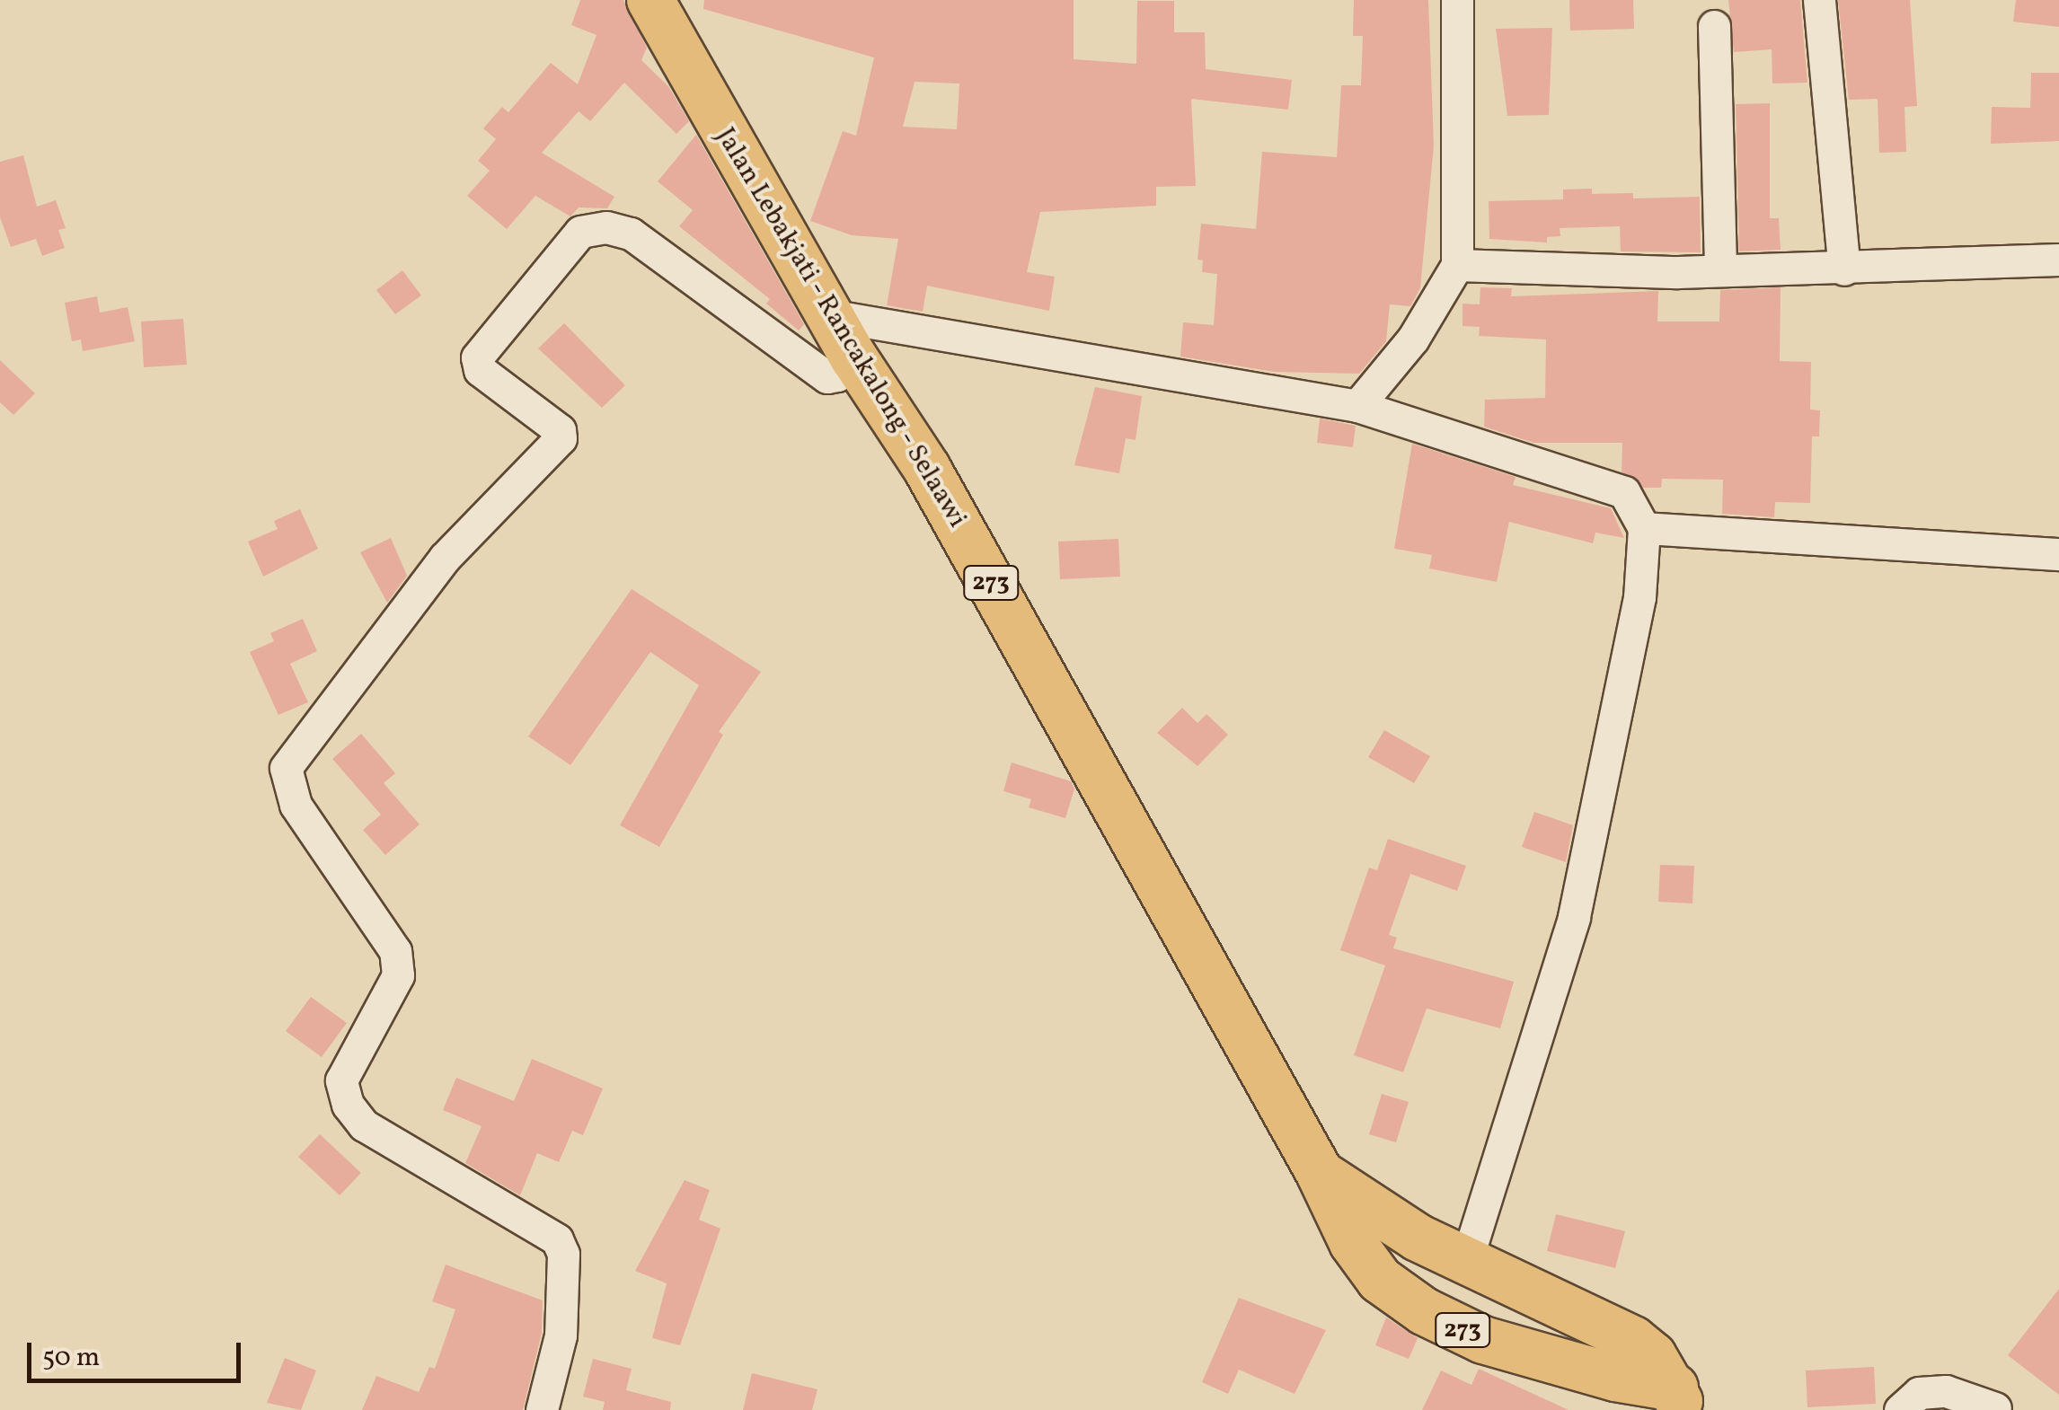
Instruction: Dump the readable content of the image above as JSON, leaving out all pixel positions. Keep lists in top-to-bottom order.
{
  "streets": {
    "main road": ["Jalan Lebakjati - Rancakalong - Selaawi", "273"]
  },
  "scale_bar": "50 m"
}
